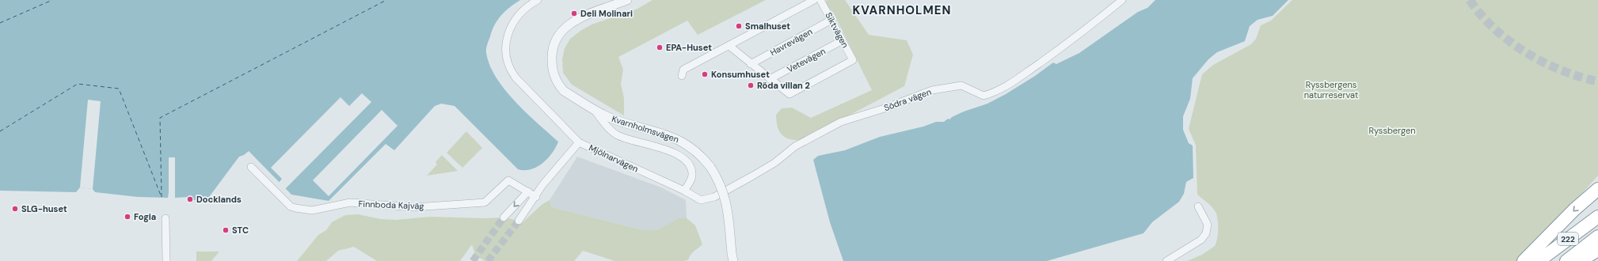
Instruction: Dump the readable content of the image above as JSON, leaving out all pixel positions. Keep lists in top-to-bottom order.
{
  "streets": {
    "highway": ["222"],
    "street": [
      "Siktvägen",
      "Havrevägen",
      "Vetevägen",
      "Södra vägen",
      "Kvarnholmsvägen",
      "Mjölnarvägen",
      "Finnboda Kajväg"
    ]
  },
  "crossings": [
    ["Siktvägen", "Havrevägen"],
    ["Siktvägen", "Vetevägen"],
    ["Södra vägen", "Mjölnarvägen"]
  ],
  "districts": ["KVARNHOLMEN"],
  "parks": ["Ryssbergens naturreservat", "Ryssbergen"],
  "places": [
    "Deli Molinari",
    "Smalhuset",
    "EPA-Huset",
    "Konsumhuset",
    "Röda villan 2",
    "Docklands",
    "SLG-huset",
    "Fogia",
    "STC"
  ]
}
